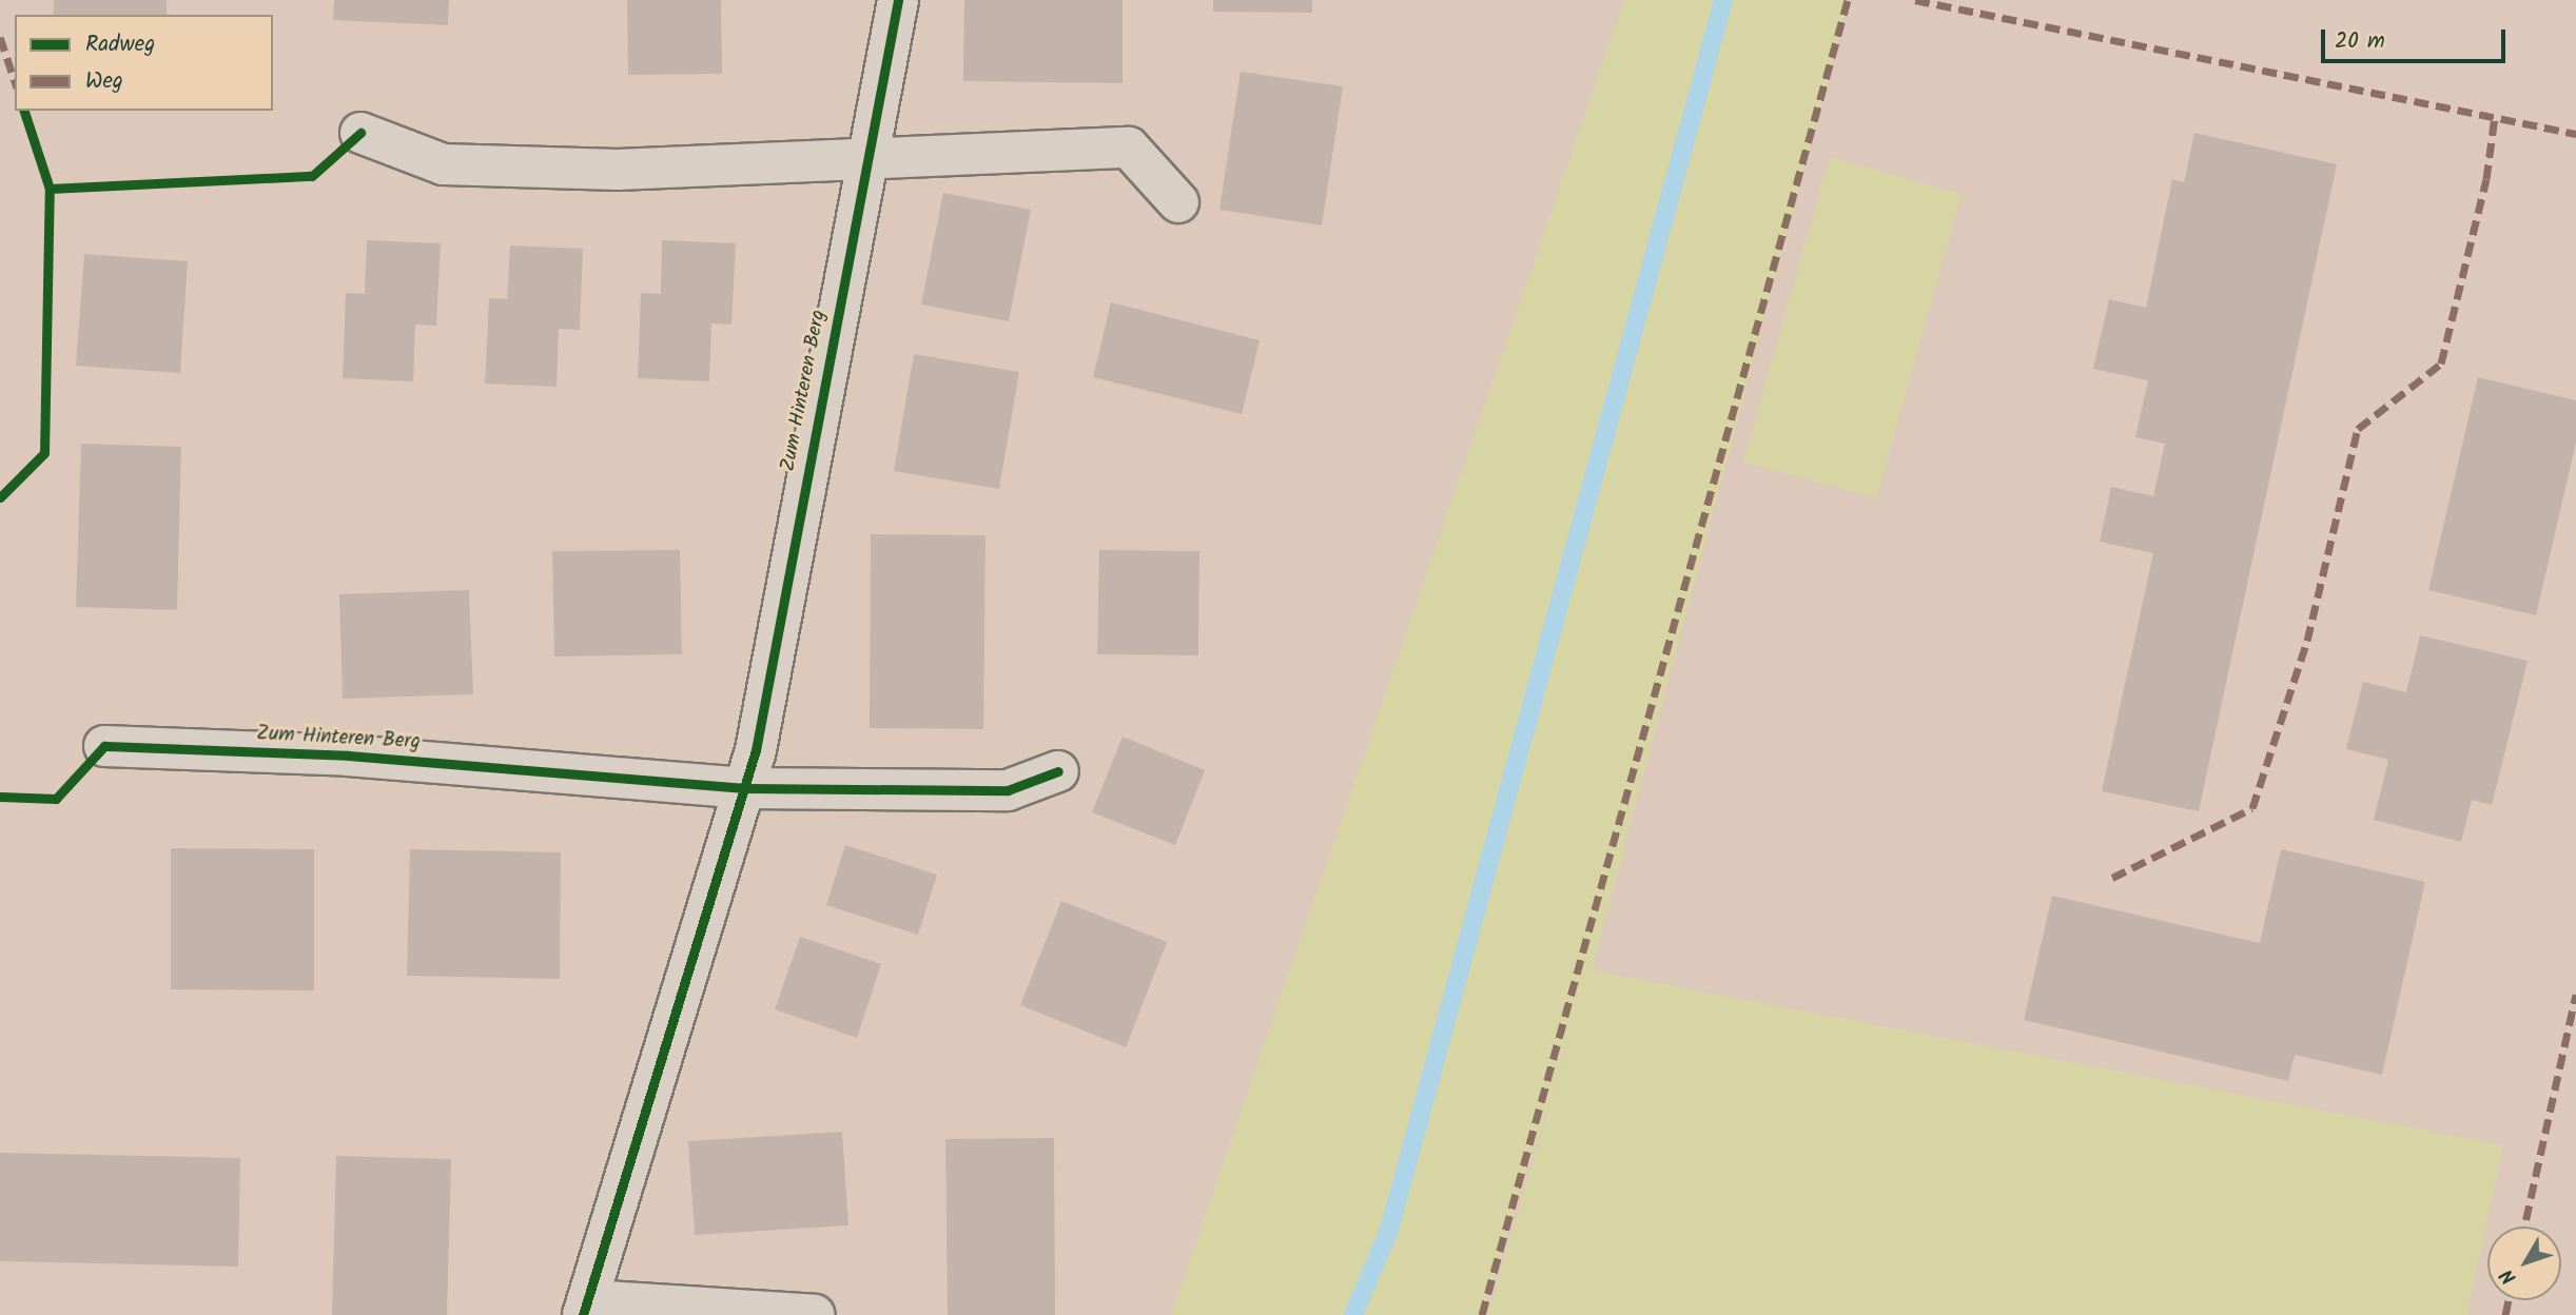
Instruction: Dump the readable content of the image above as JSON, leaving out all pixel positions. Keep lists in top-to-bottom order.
{
  "streets": {
    "street": ["Zum Hinteren Berg"]
  },
  "legend": ["Radweg", "Weg"],
  "scale_bar": "20 m",
  "north": "bottom left"
}
